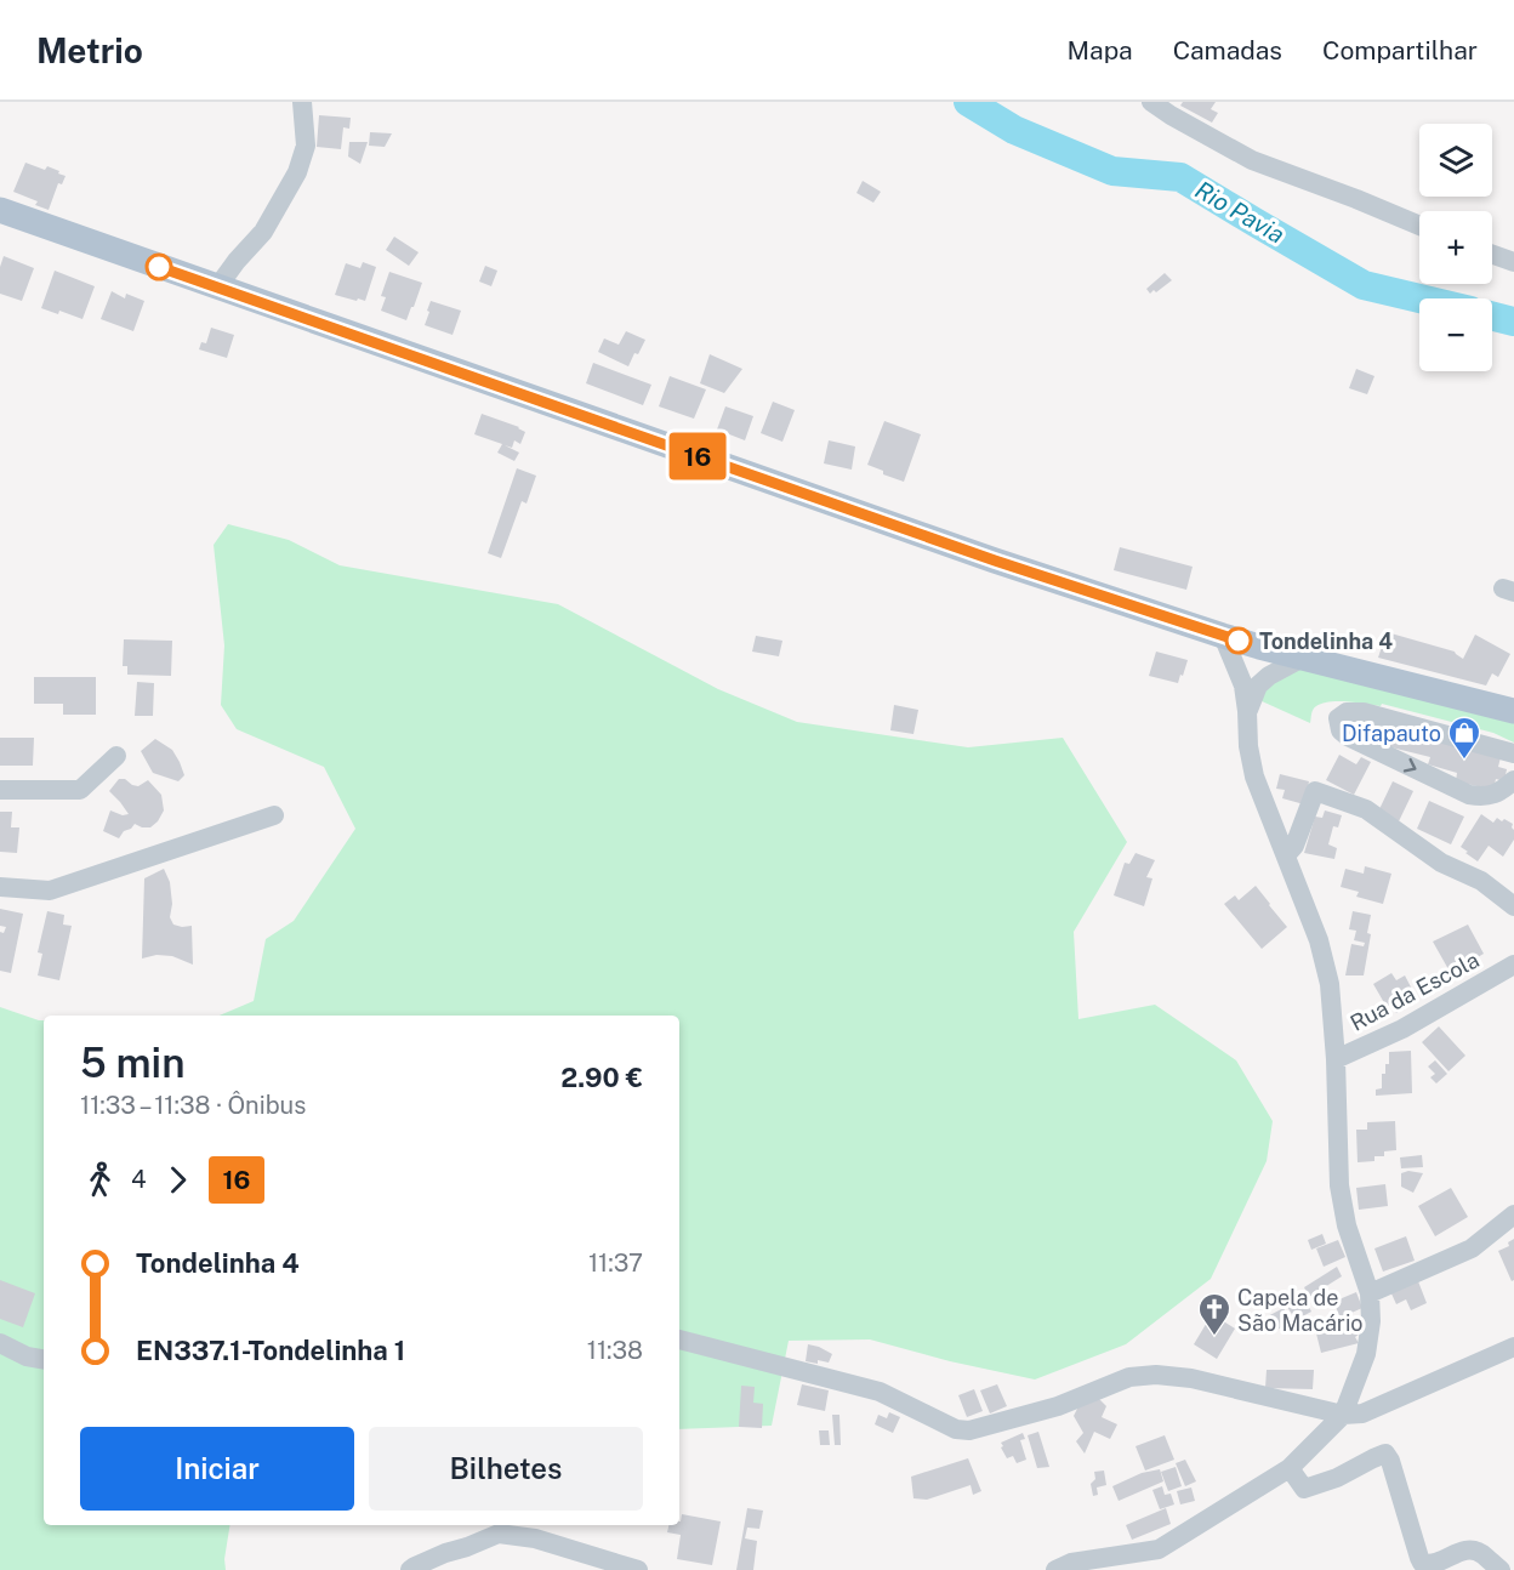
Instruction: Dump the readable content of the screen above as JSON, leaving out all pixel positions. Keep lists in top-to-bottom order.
{
  "streets": {
    "street": ["Rua da Escola"]
  },
  "water": ["Rio Pavia"],
  "places": {
    "other": ["Tondelinha 4"],
    "shop": ["Difapauto"],
    "church": ["Capela de São Macário"]
  },
  "lines": ["bus line 16"],
  "page": {
    "header": "Metrio",
    "nav": ["Mapa", "Camadas", "Compartilhar"],
    "on_map": "16",
    "map_buttons": ["+", "−"],
    "heading": ["5 min", "11:33 – 11:38 · Ônibus", "2.90 €"],
    "legs": ["4", "16"],
    "list": [
      {
        "name": "Tondelinha 4",
        "value": "11:37"
      },
      {
        "name": "EN337.1-Tondelinha 1",
        "value": "11:38"
      }
    ],
    "buttons": ["Iniciar", "Bilhetes"]
  }
}
